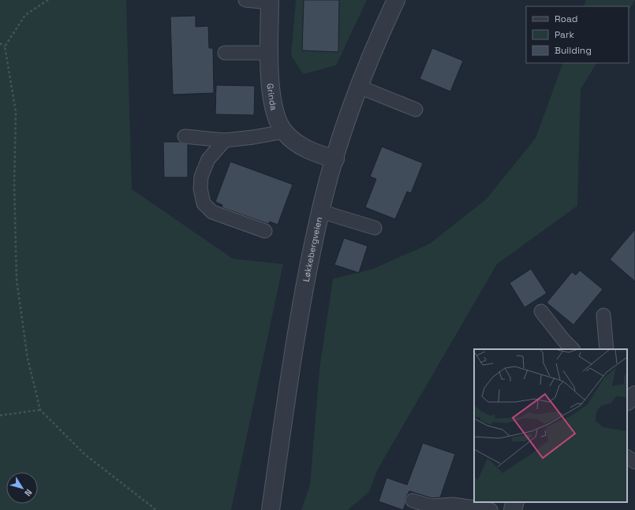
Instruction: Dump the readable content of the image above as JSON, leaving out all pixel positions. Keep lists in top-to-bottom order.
{
  "streets": {
    "street": ["Grinda", "Løkkebergveien"]
  },
  "crossings": [
    ["Grinda", "Løkkebergveien"]
  ],
  "legend": ["Road", "Park", "Building"],
  "north": "bottom right"
}
